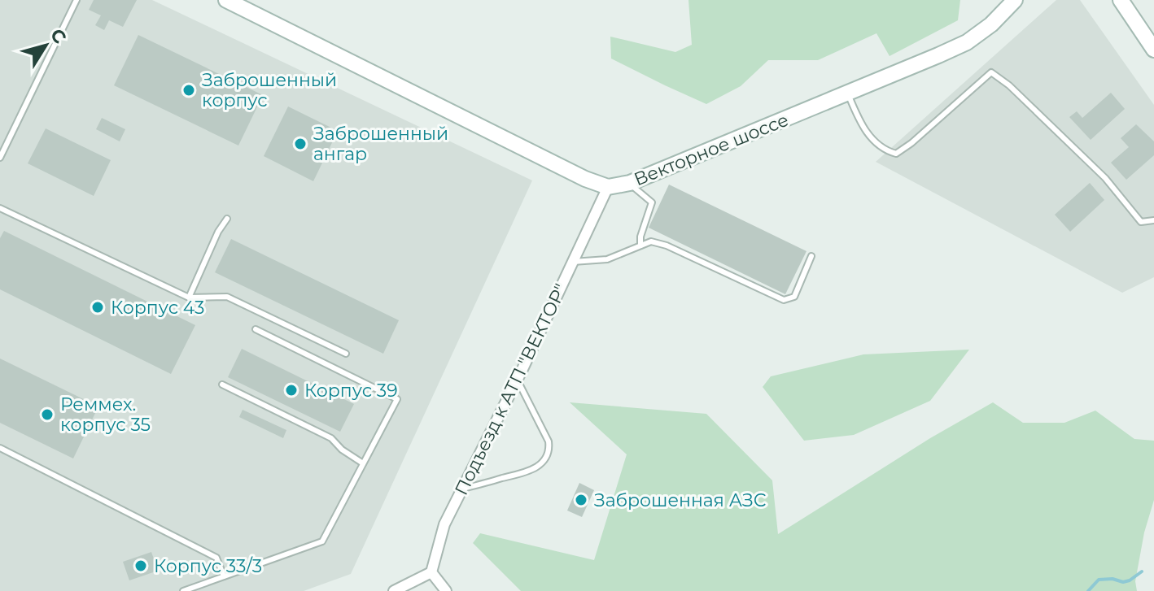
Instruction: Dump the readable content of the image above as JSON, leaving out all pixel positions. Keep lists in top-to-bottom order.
{
  "streets": {
    "main road": ["Векторное шоссе"],
    "street": ["Подъезд к АТП \"ВЕКТОР\""]
  },
  "crossings": [
    ["Векторное шоссе", "Подъезд к АТП \"ВЕКТОР\""]
  ],
  "places": [
    "Заброшенный корпус",
    "Заброшенный ангар",
    "Корпус 43",
    "Корпус 39",
    "Реммех. корпус 35",
    "Заброшенная АЗС",
    "Корпус 33/3"
  ],
  "north": "top right"
}
